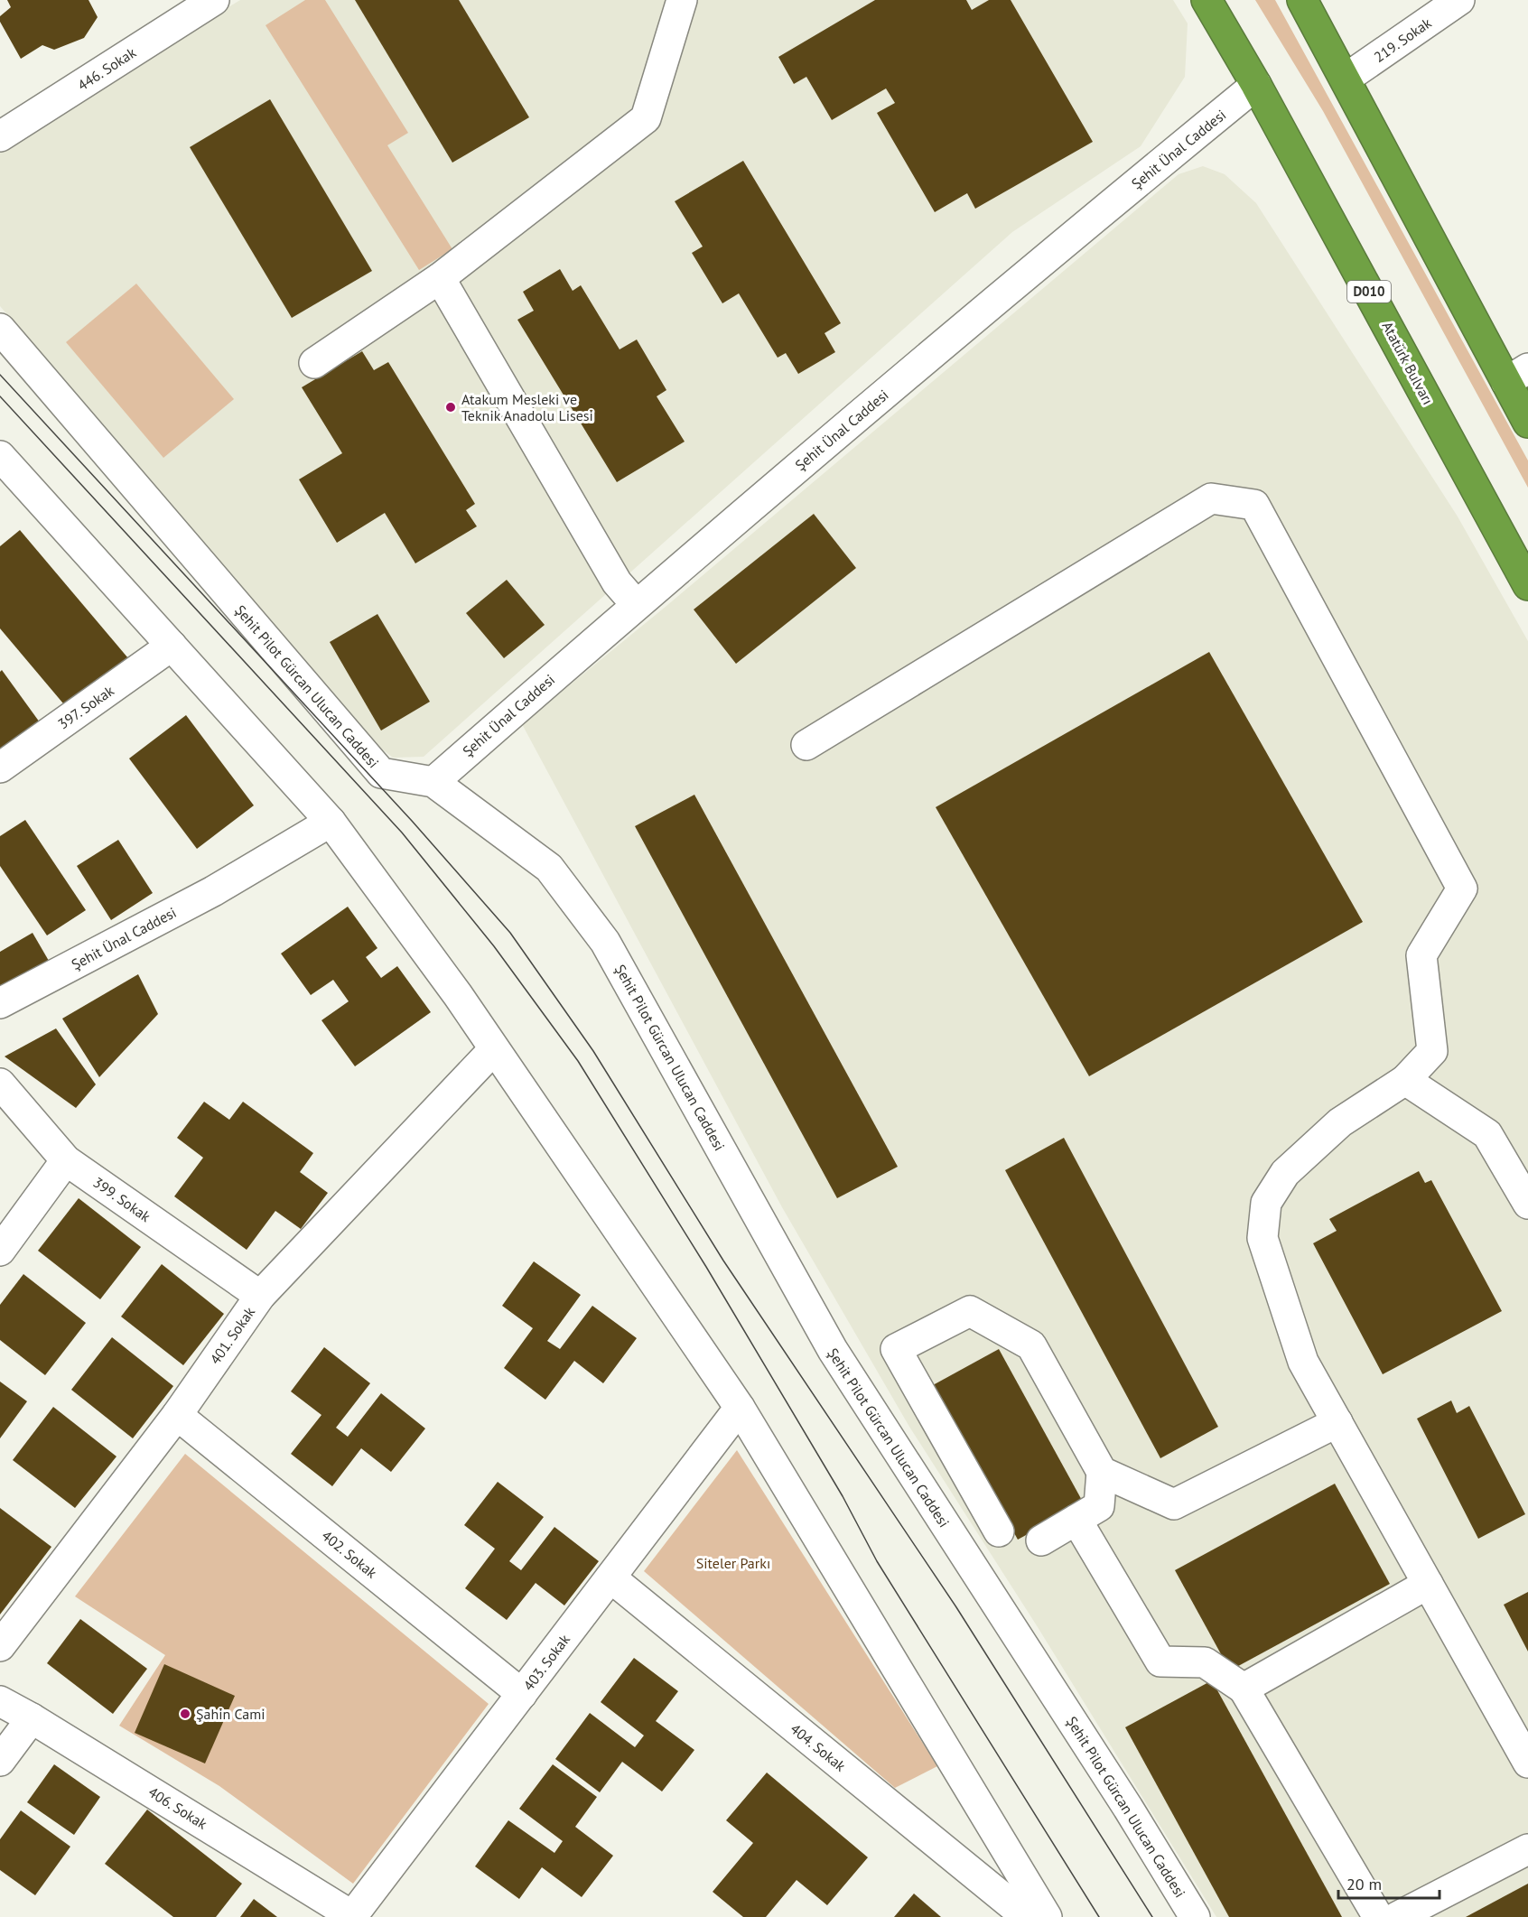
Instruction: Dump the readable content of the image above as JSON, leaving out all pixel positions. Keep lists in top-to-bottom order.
{
  "streets": {
    "highway": ["D010", "Atatürk Bulvarı"],
    "street": [
      "219. Sokak",
      "446. Sokak",
      "Şehit Ünal Caddesi",
      "Şehit Pilot Gürcan Ulucan Caddesi",
      "397. Sokak",
      "399. Sokak",
      "401. Sokak",
      "402. Sokak",
      "403. Sokak",
      "404. Sokak",
      "406. Sokak"
    ]
  },
  "crossings": [
    ["Şehit Ünal Caddesi", "Atatürk Bulvarı"],
    ["Şehit Ünal Caddesi", "Şehit Pilot Gürcan Ulucan Caddesi"],
    ["399. Sokak", "401. Sokak"],
    ["401. Sokak", "402. Sokak"],
    ["402. Sokak", "403. Sokak"],
    ["403. Sokak", "404. Sokak"],
    ["403. Sokak", "406. Sokak"]
  ],
  "parks": ["Siteler Parkı"],
  "places": ["Atakum Mesleki ve Teknik Anadolu Lisesi", "Şahin Cami"],
  "scale_bar": "20 m"
}
